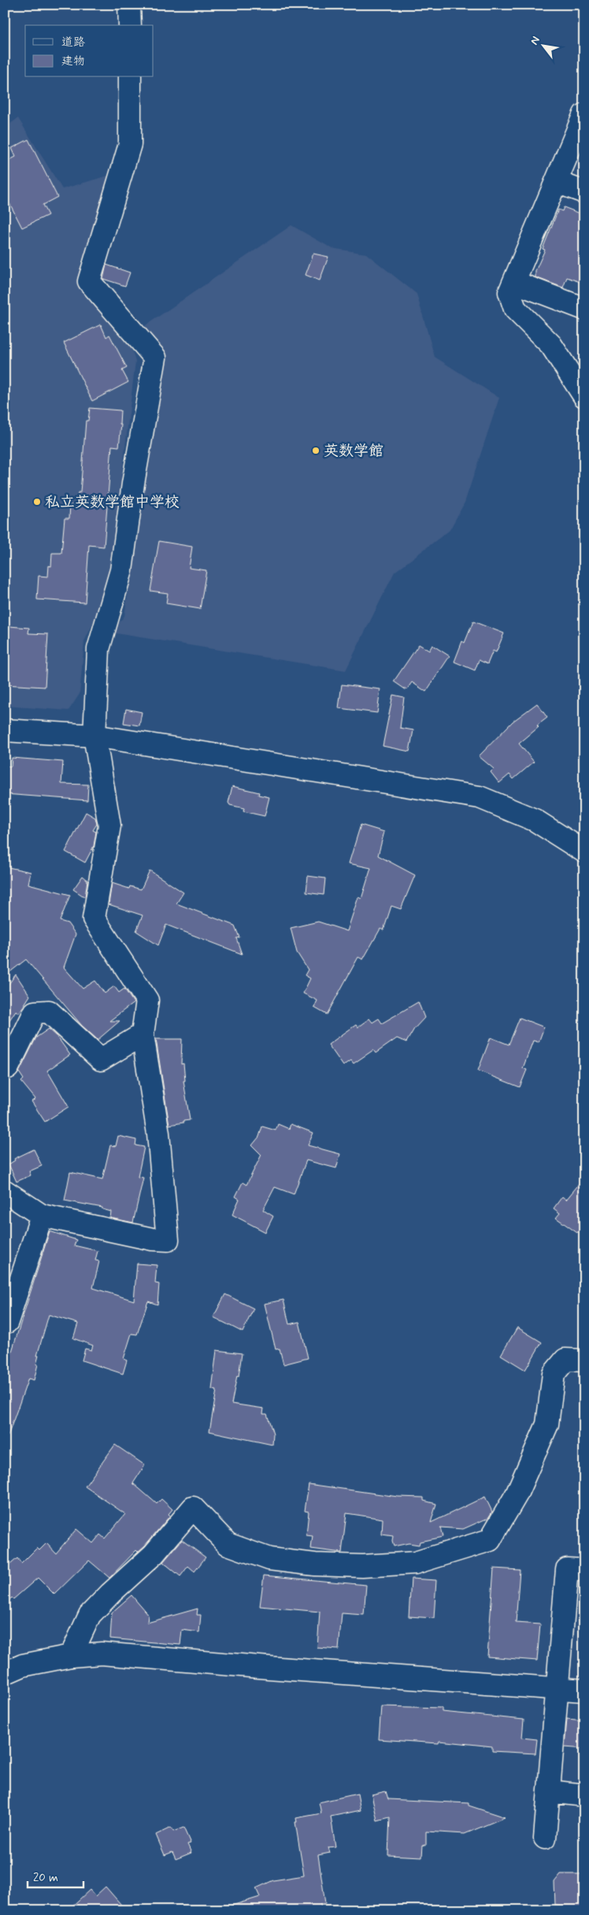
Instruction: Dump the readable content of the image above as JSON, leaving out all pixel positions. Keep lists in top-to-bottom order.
{
  "places": ["英数学館", "私立英数学館中学校"],
  "legend": ["道路", "建物"],
  "scale_bar": "20 m",
  "north": "top left"
}
